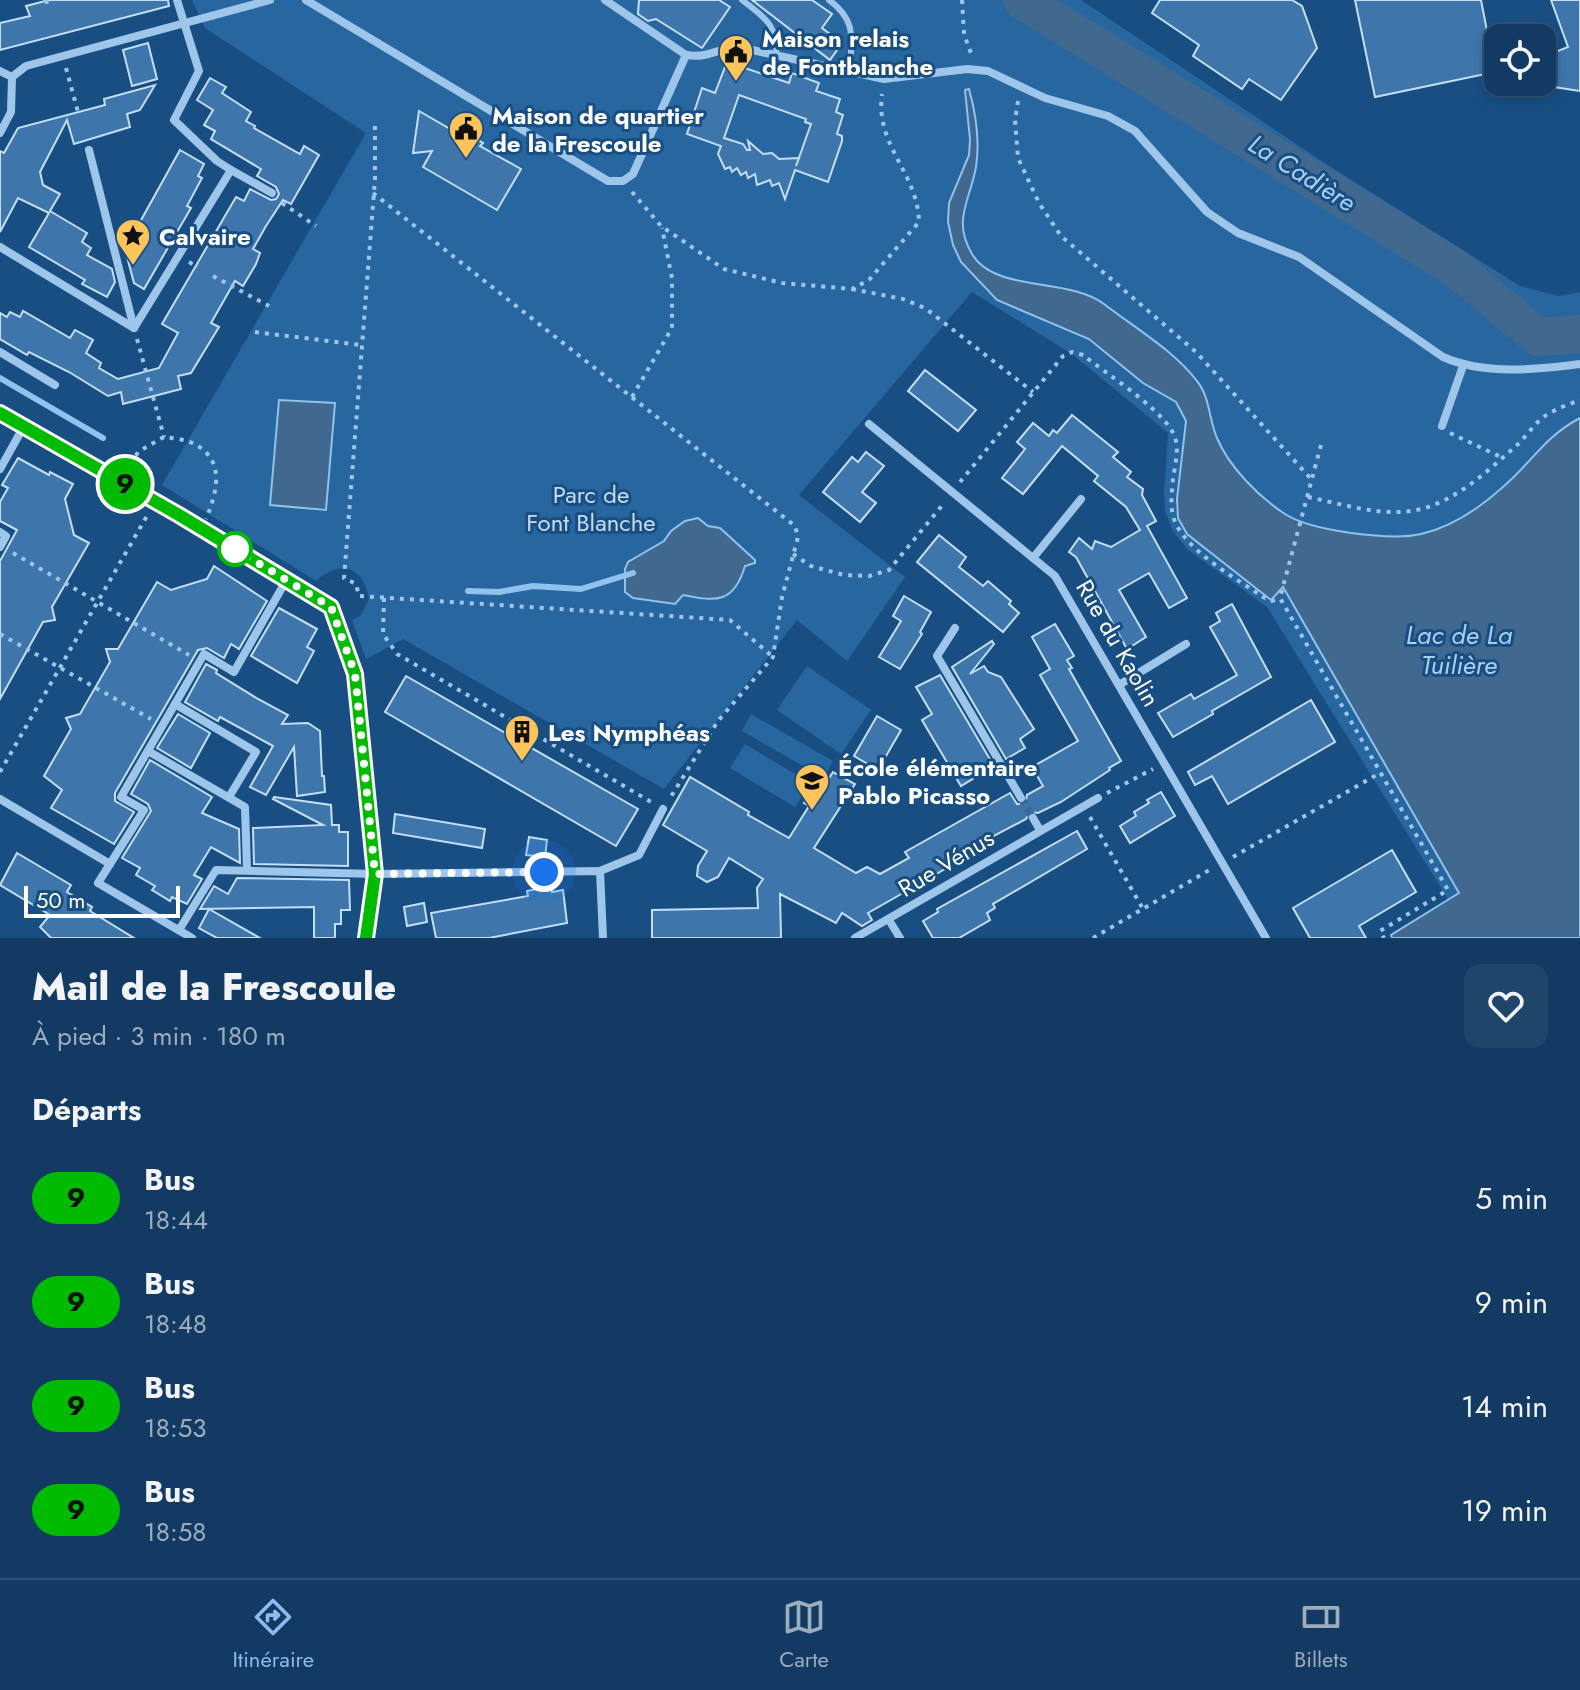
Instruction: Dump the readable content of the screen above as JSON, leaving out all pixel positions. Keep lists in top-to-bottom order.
{
  "streets": {
    "street": ["Rue du Kaolin", "Rue Vénus"]
  },
  "water": ["La Cadière", "Lac de La Tuilière"],
  "parks": ["Parc de Font Blanche"],
  "places": {
    "public building": ["Maison relais de Fontblanche", "Maison de quartier de la Frescoule"],
    "place": ["Calvaire"],
    "building": ["Les Nymphéas"],
    "school or university": ["École élémentaire Pablo Picasso"]
  },
  "lines": ["bus line 9"],
  "scale_bar": "50 m",
  "page": {
    "on_map": "9",
    "scale": "50 m",
    "heading": [
      ["Mail de la Frescoule", "À pied · 3 min · 180 m"],
      "Départs"
    ],
    "list": [
      {
        "mark": "9",
        "name": "Bus",
        "note": "18:44",
        "value": "5 min"
      },
      {
        "mark": "9",
        "name": "Bus",
        "note": "18:48",
        "value": "9 min"
      },
      {
        "mark": "9",
        "name": "Bus",
        "note": "18:53",
        "value": "14 min"
      },
      {
        "mark": "9",
        "name": "Bus",
        "note": "18:58",
        "value": "19 min"
      }
    ],
    "tabs": ["Itinéraire", "Carte", "Billets"]
  }
}
